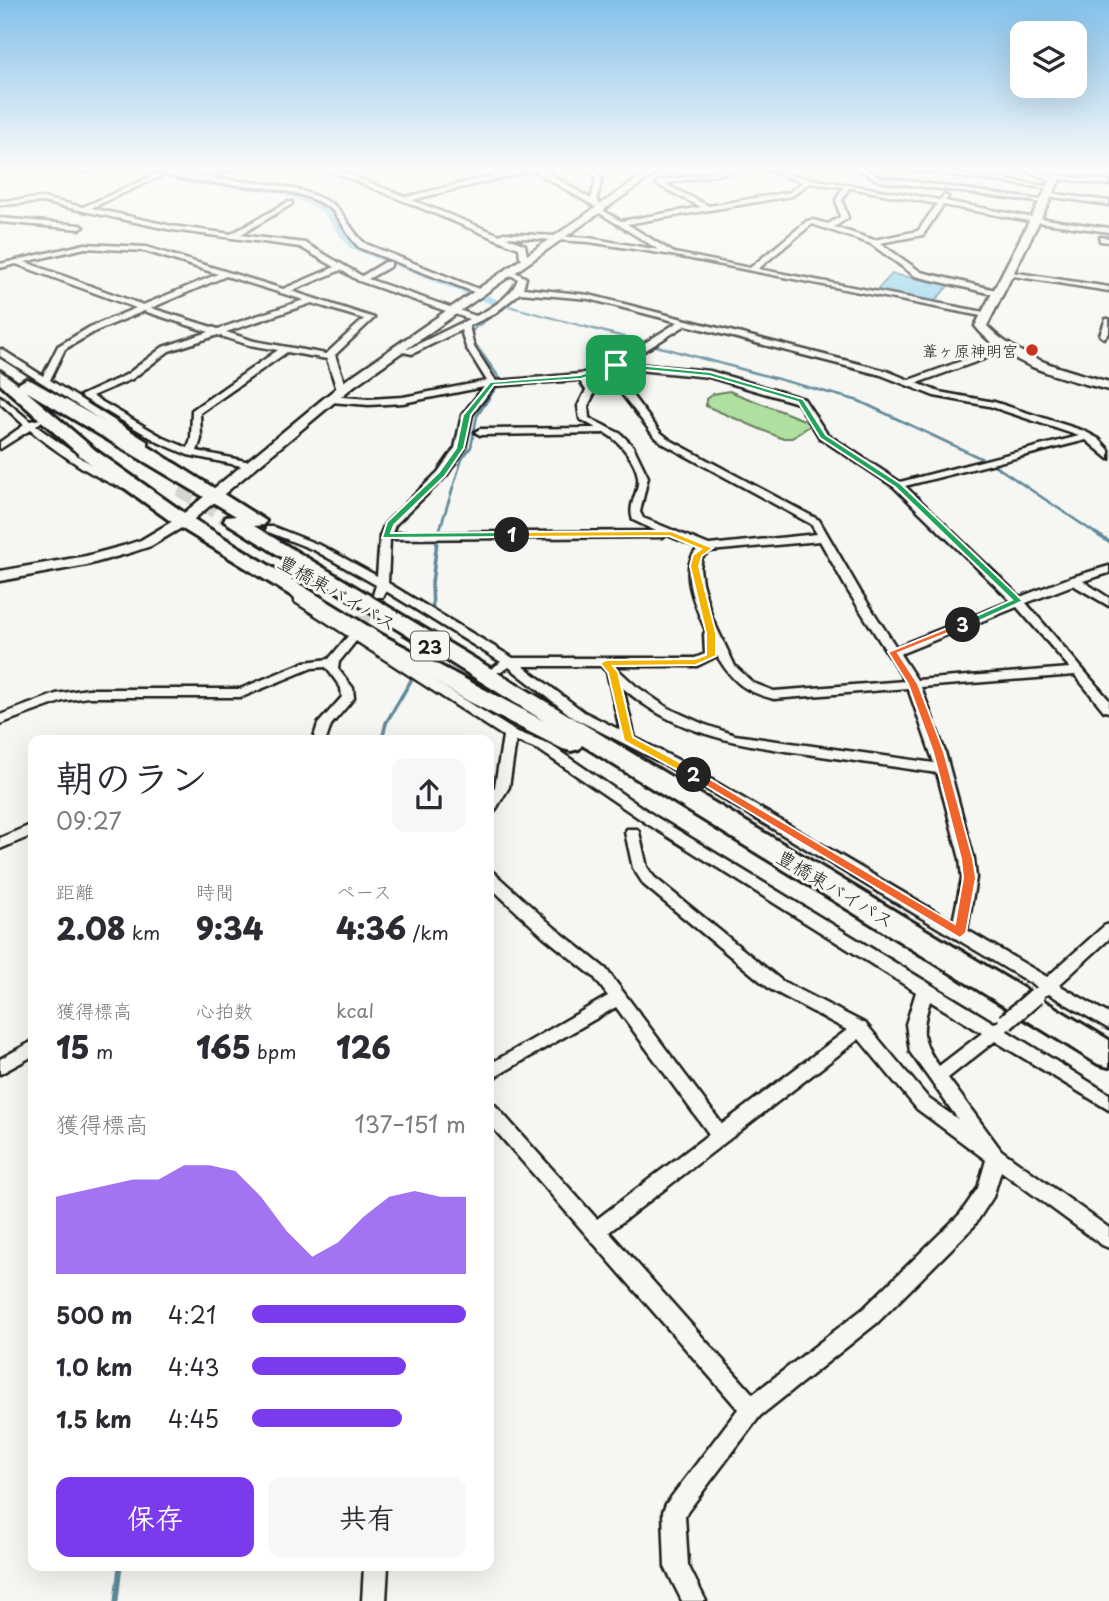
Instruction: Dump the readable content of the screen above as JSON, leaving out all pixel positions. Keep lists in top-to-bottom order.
{
  "streets": {
    "highway": ["豊橋東バイパス", "23"]
  },
  "crossings": [
    ["豊橋東バイパス", "23"]
  ],
  "places": ["葦ヶ原神明宮"],
  "page": {
    "pins": ["1", "3", "2"],
    "heading": ["朝のラン", "09:27"],
    "stats": [
      ["距離", "2.08 km"],
      ["時間", "9:34"],
      ["ペース", "4:36 /km"],
      ["獲得標高", "15 m"],
      ["心拍数", "165 bpm"],
      ["kcal", "126"]
    ],
    "chart": ["獲得標高", "137–151 m"],
    "list": [
      {
        "name": "500 m",
        "note": "4:21"
      },
      {
        "name": "1.0 km",
        "note": "4:43"
      },
      {
        "name": "1.5 km",
        "note": "4:45"
      }
    ],
    "buttons": ["保存", "共有"]
  }
}
